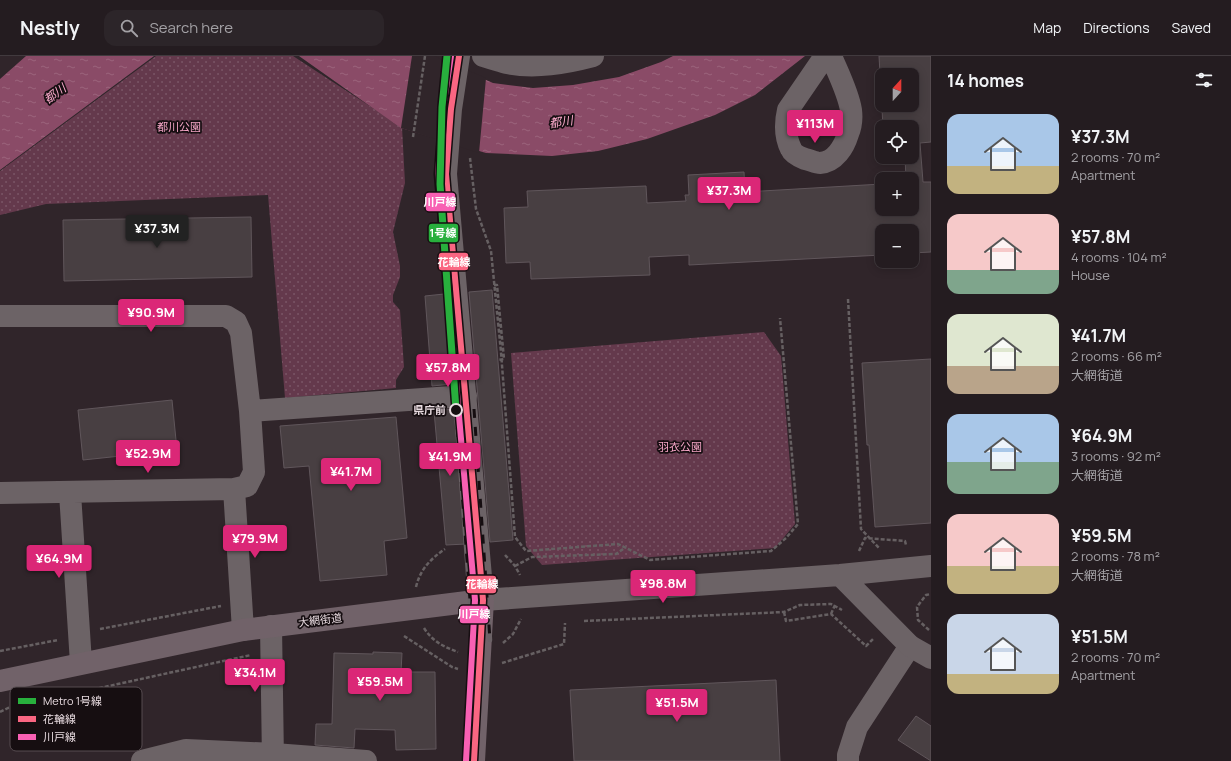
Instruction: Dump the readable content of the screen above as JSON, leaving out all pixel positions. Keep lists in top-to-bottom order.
{
  "streets": {
    "main road": ["大網街道"]
  },
  "water": ["都川"],
  "parks": ["都川公園", "羽衣公園"],
  "places": ["県庁前"],
  "lines": ["metro line 1号線", "transit line 花輪線", "transit line 川戸線"],
  "legend": ["Metro 1号線", "花輪線", "川戸線"],
  "north": "top",
  "page": {
    "header": "Nestly",
    "search": "Search here",
    "nav": ["Map", "Directions", "Saved"],
    "heading": "14 homes",
    "map_buttons": ["+", "−"],
    "list": [
      {
        "name": "¥37.3M",
        "note": "2 rooms · 70 m² · Apartment"
      },
      {
        "name": "¥57.8M",
        "note": "4 rooms · 104 m² · House"
      },
      {
        "name": "¥41.7M",
        "note": "2 rooms · 66 m² · 大網街道"
      },
      {
        "name": "¥64.9M",
        "note": "3 rooms · 92 m² · 大網街道"
      },
      {
        "name": "¥59.5M",
        "note": "2 rooms · 78 m² · 大網街道"
      },
      {
        "name": "¥51.5M",
        "note": "2 rooms · 70 m² · Apartment"
      }
    ],
    "price": [
      "¥113M",
      "¥37.3M",
      "¥37.3M",
      "¥90.9M",
      "¥57.8M",
      "¥52.9M",
      "¥41.9M",
      "¥41.7M",
      "¥79.9M",
      "¥64.9M",
      "¥98.8M",
      "¥34.1M",
      "¥59.5M",
      "¥51.5M"
    ]
  }
}
